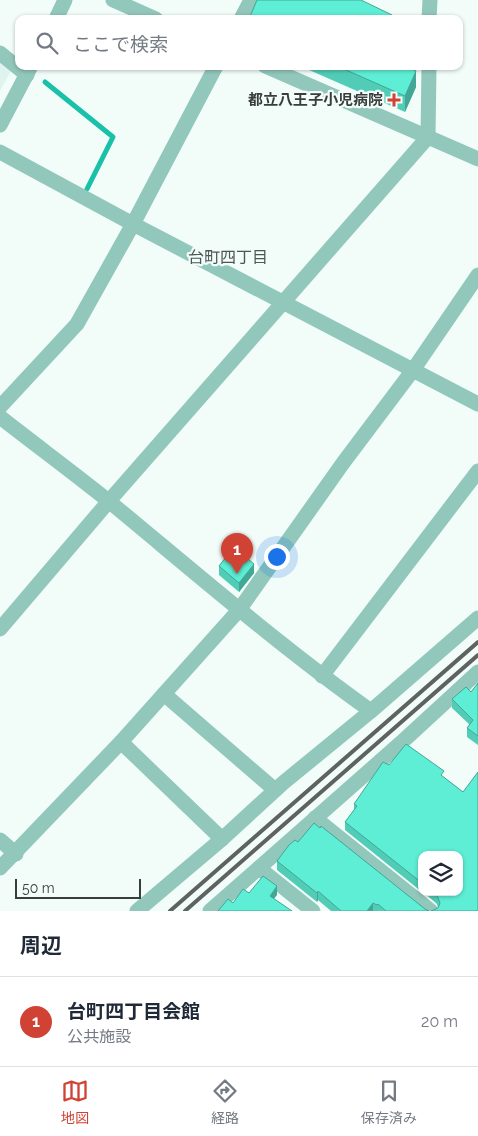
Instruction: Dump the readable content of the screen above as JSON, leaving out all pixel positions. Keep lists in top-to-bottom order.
{
  "districts": ["台町四丁目"],
  "places": {
    "health": ["都立八王子小児病院"]
  },
  "scale_bar": "50 m",
  "page": {
    "search": "ここで検索",
    "pins": "1",
    "scale": "50 m",
    "heading": "周辺",
    "list": [
      {
        "mark": "1",
        "name": "台町四丁目会館",
        "note": "公共施設",
        "value": "20 m"
      }
    ],
    "nav": ["地図", "経路", "保存済み"]
  }
}
